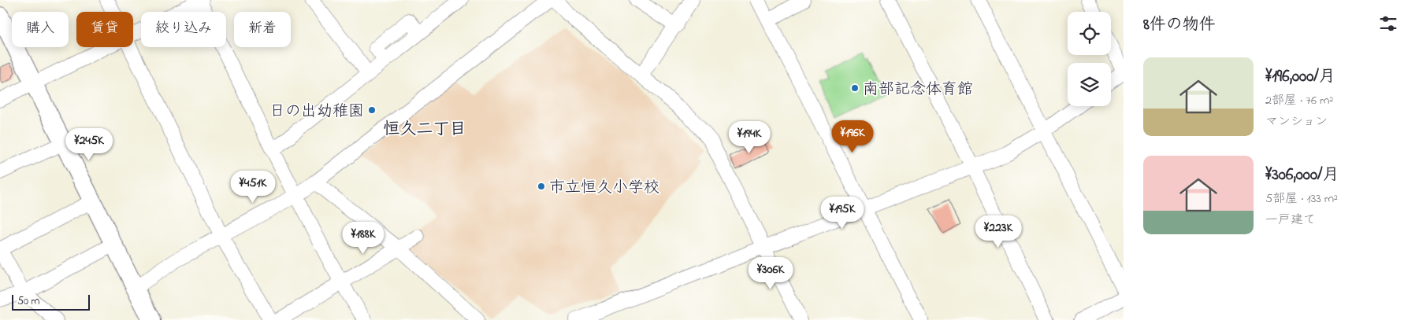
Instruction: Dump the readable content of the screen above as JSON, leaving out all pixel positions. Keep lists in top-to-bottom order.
{
  "districts": ["恒久二丁目"],
  "places": ["南部記念体育館", "日の出幼稚園", "市立恒久小学校"],
  "scale_bar": "50 m",
  "page": {
    "heading": "8件の物件",
    "chip": [
      "購入",
      "賃貸",
      "絞り込み",
      "新着"
    ],
    "list": [
      {
        "name": "¥196,000/月",
        "note": "2部屋 · 76 m² · マンション"
      },
      {
        "name": "¥306,000/月",
        "note": "5部屋 · 133 m² · 一戸建て"
      }
    ],
    "price": [
      "¥196K",
      "¥194K",
      "¥245K",
      "¥451K",
      "¥195K",
      "¥223K",
      "¥188K",
      "¥306K"
    ],
    "scale": "50 m"
  }
}
